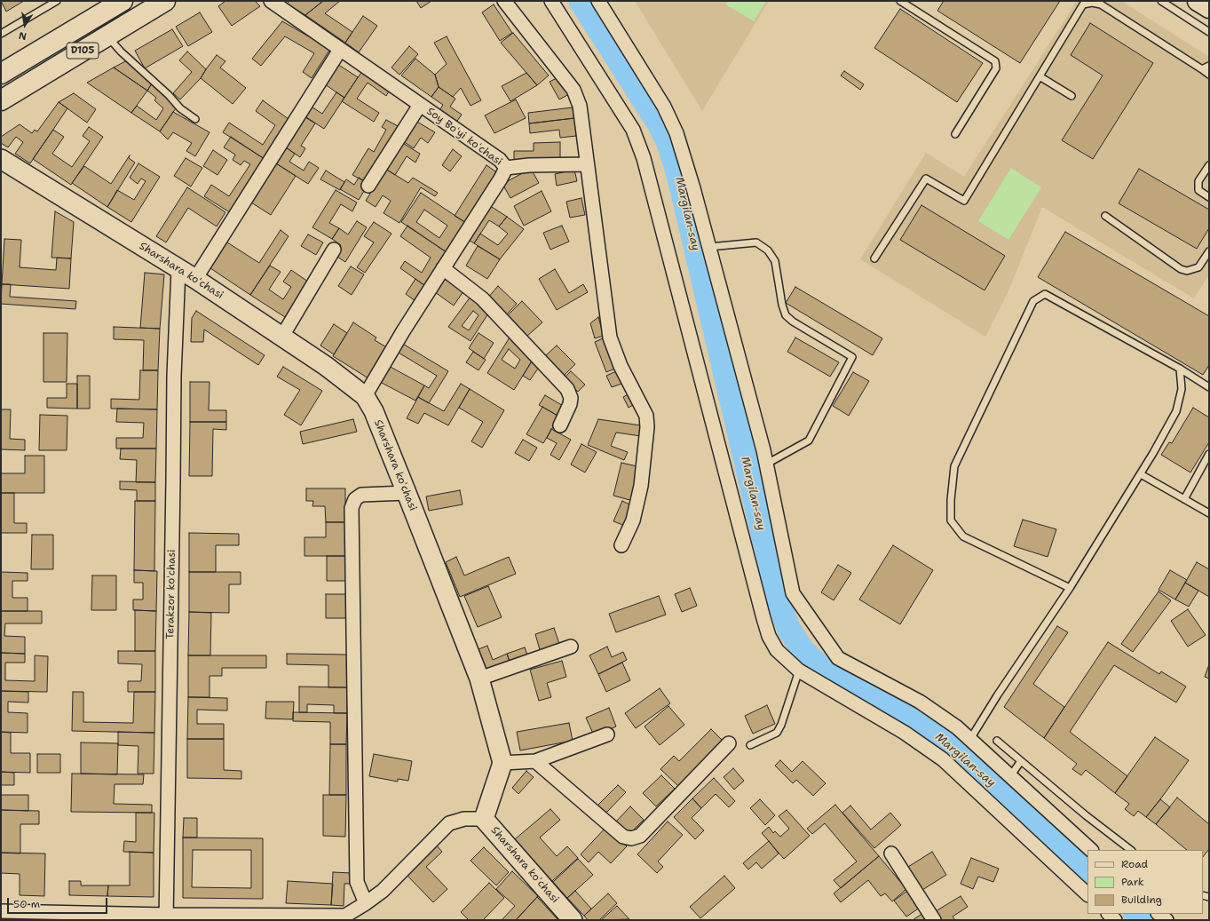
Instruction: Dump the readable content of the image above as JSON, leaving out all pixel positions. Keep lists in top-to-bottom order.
{
  "streets": {
    "highway": ["D105"],
    "street": ["Soy Boʻyi koʻchasi", "Sharshara koʻchasi", "Terakzor koʻchasi"]
  },
  "crossings": [
    ["Soy Boʻyi koʻchasi", "Sharshara koʻchasi"],
    ["Sharshara koʻchasi", "Terakzor koʻchasi"]
  ],
  "water": ["Margilan-say"],
  "legend": ["Road", "Park", "Building"],
  "scale_bar": "50 m",
  "north": "bottom"
}
